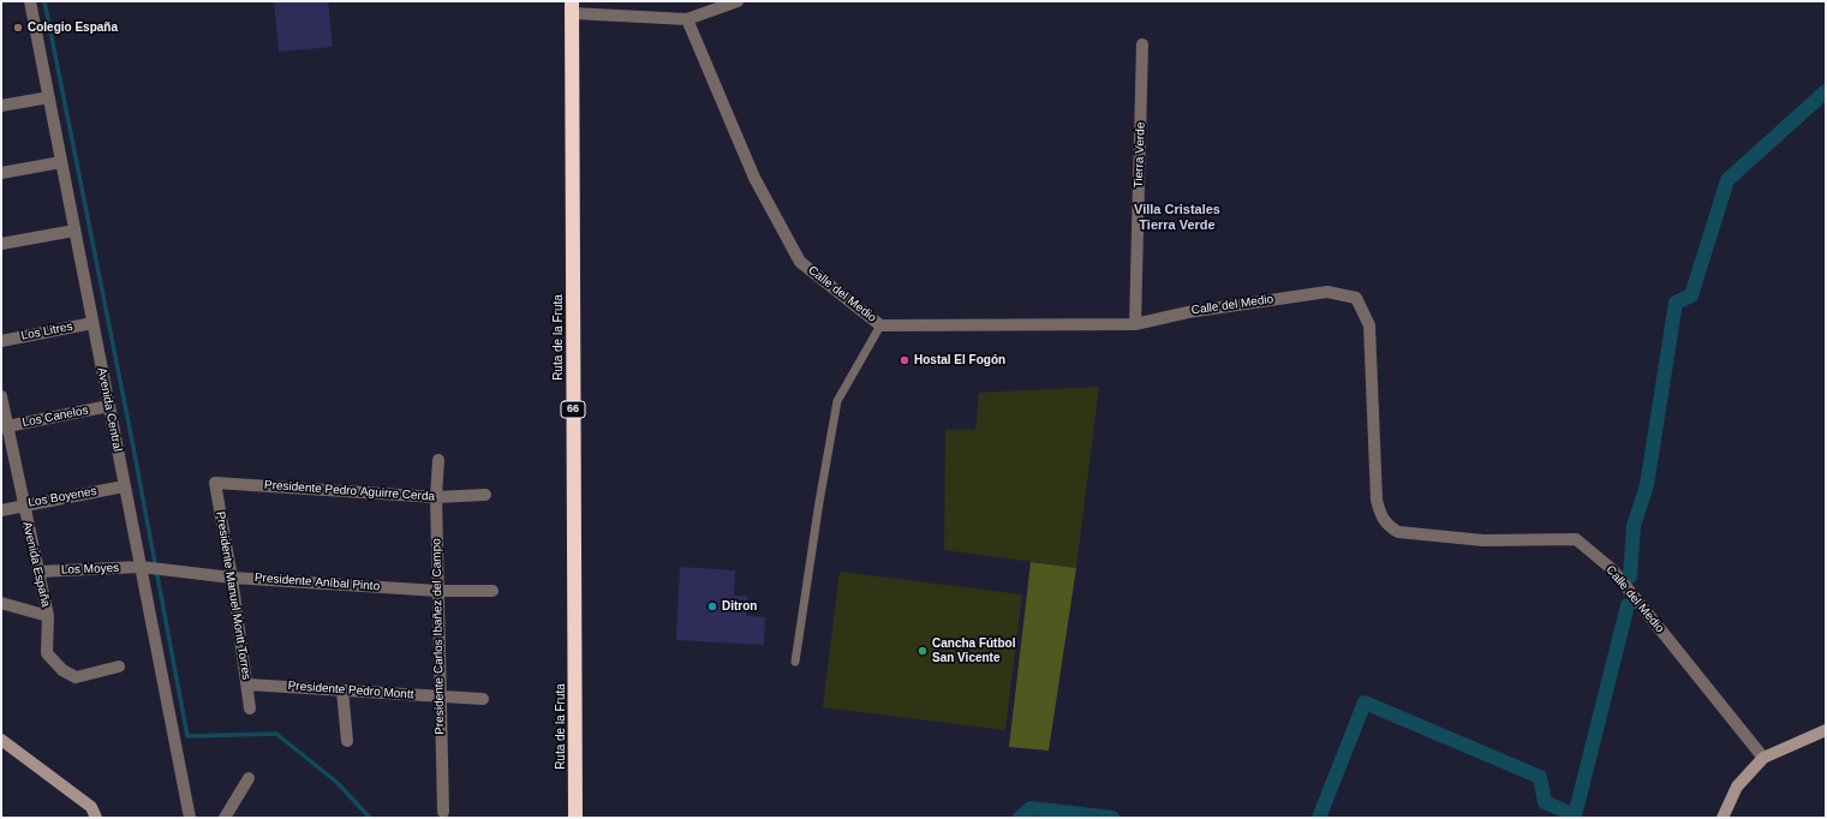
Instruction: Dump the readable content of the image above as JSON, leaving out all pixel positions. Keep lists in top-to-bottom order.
{
  "streets": {
    "highway": ["Ruta de la Fruta", "66"],
    "street": [
      "Tierra Verde",
      "Calle del Medio",
      "Los Litres",
      "Avenida Central",
      "Los Canelos",
      "Presidente Pedro Aguirre Cerda",
      "Los Boyenes",
      "Avenida España",
      "Los Moyes",
      "Presidente Aníbal Pinto",
      "Presidente Manuel Montt Torres",
      "Presidente Carlos Ibañez del Campo",
      "Presidente Pedro Montt"
    ]
  },
  "crossings": [
    ["Tierra Verde", "Calle del Medio"],
    ["Los Litres", "Avenida Central"],
    ["Avenida Central", "Los Canelos"],
    ["Avenida Central", "Los Boyenes"],
    ["Avenida Central", "Los Moyes"],
    ["Avenida Central", "Presidente Aníbal Pinto"],
    ["Los Canelos", "Avenida España"],
    ["Presidente Pedro Aguirre Cerda", "Presidente Manuel Montt Torres"],
    ["Presidente Pedro Aguirre Cerda", "Presidente Carlos Ibañez del Campo"],
    ["Los Boyenes", "Avenida España"],
    ["Avenida España", "Los Moyes"],
    ["Los Moyes", "Presidente Aníbal Pinto"],
    ["Presidente Aníbal Pinto", "Presidente Manuel Montt Torres"],
    ["Presidente Aníbal Pinto", "Presidente Carlos Ibañez del Campo"],
    ["Presidente Manuel Montt Torres", "Presidente Pedro Montt"],
    ["Presidente Carlos Ibañez del Campo", "Presidente Pedro Montt"]
  ],
  "districts": ["Villa Cristales Tierra Verde"],
  "places": [
    "Colegio España",
    "Hostal El Fogón",
    "Ditron",
    "Cancha Fútbol San Vicente"
  ]
}
